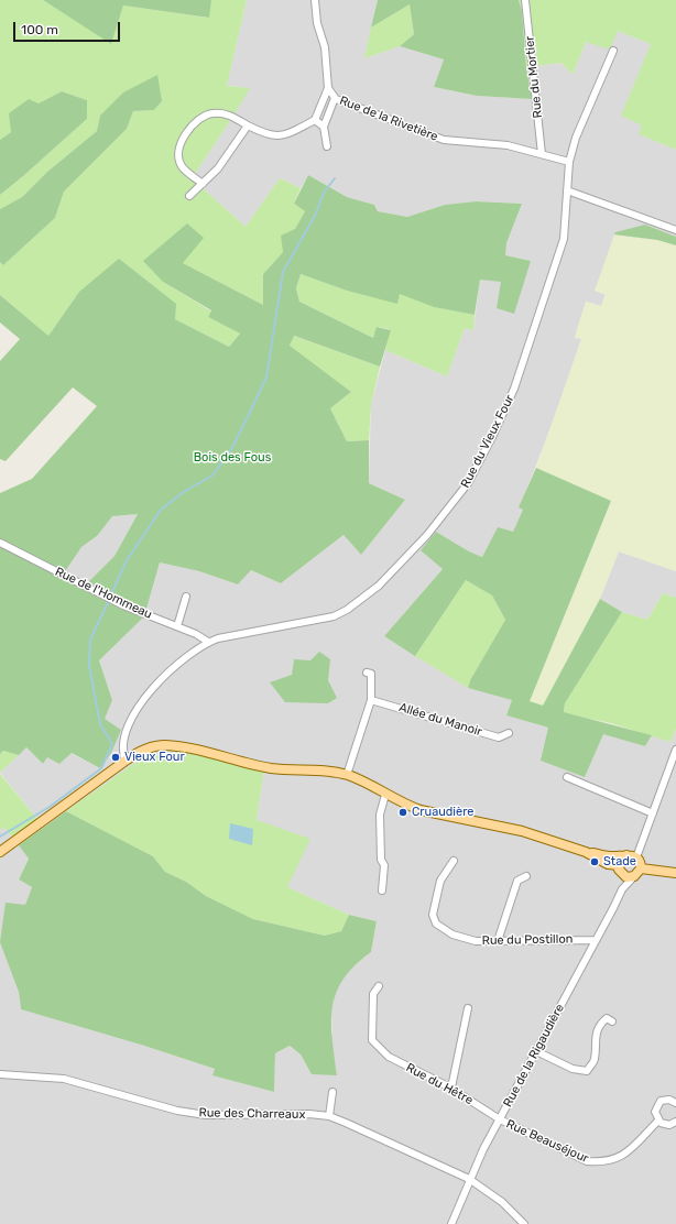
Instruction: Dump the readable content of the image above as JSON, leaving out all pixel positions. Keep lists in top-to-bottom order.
{
  "streets": {
    "street": [
      "Rue du Mortier",
      "Rue de la Rivetière",
      "Rue du Vieux Four",
      "Rue de l'Hommeau",
      "Allée du Manoir",
      "Rue du Postillon",
      "Rue de la Rigaudière",
      "Rue du Hêtre",
      "Rue des Charreaux",
      "Rue Beauséjour"
    ]
  },
  "crossings": [
    ["Rue du Mortier", "Rue de la Rivetière"],
    ["Rue de la Rivetière", "Rue du Vieux Four"],
    ["Rue du Vieux Four", "Rue de l'Hommeau"],
    ["Rue du Postillon", "Rue de la Rigaudière"],
    ["Rue de la Rigaudière", "Rue du Hêtre"],
    ["Rue de la Rigaudière", "Rue des Charreaux"],
    ["Rue de la Rigaudière", "Rue Beauséjour"],
    ["Rue du Hêtre", "Rue Beauséjour"]
  ],
  "parks": ["Bois des Fous"],
  "places": ["Vieux Four", "Cruaudière", "Stade"],
  "scale_bar": "100 m"
}
